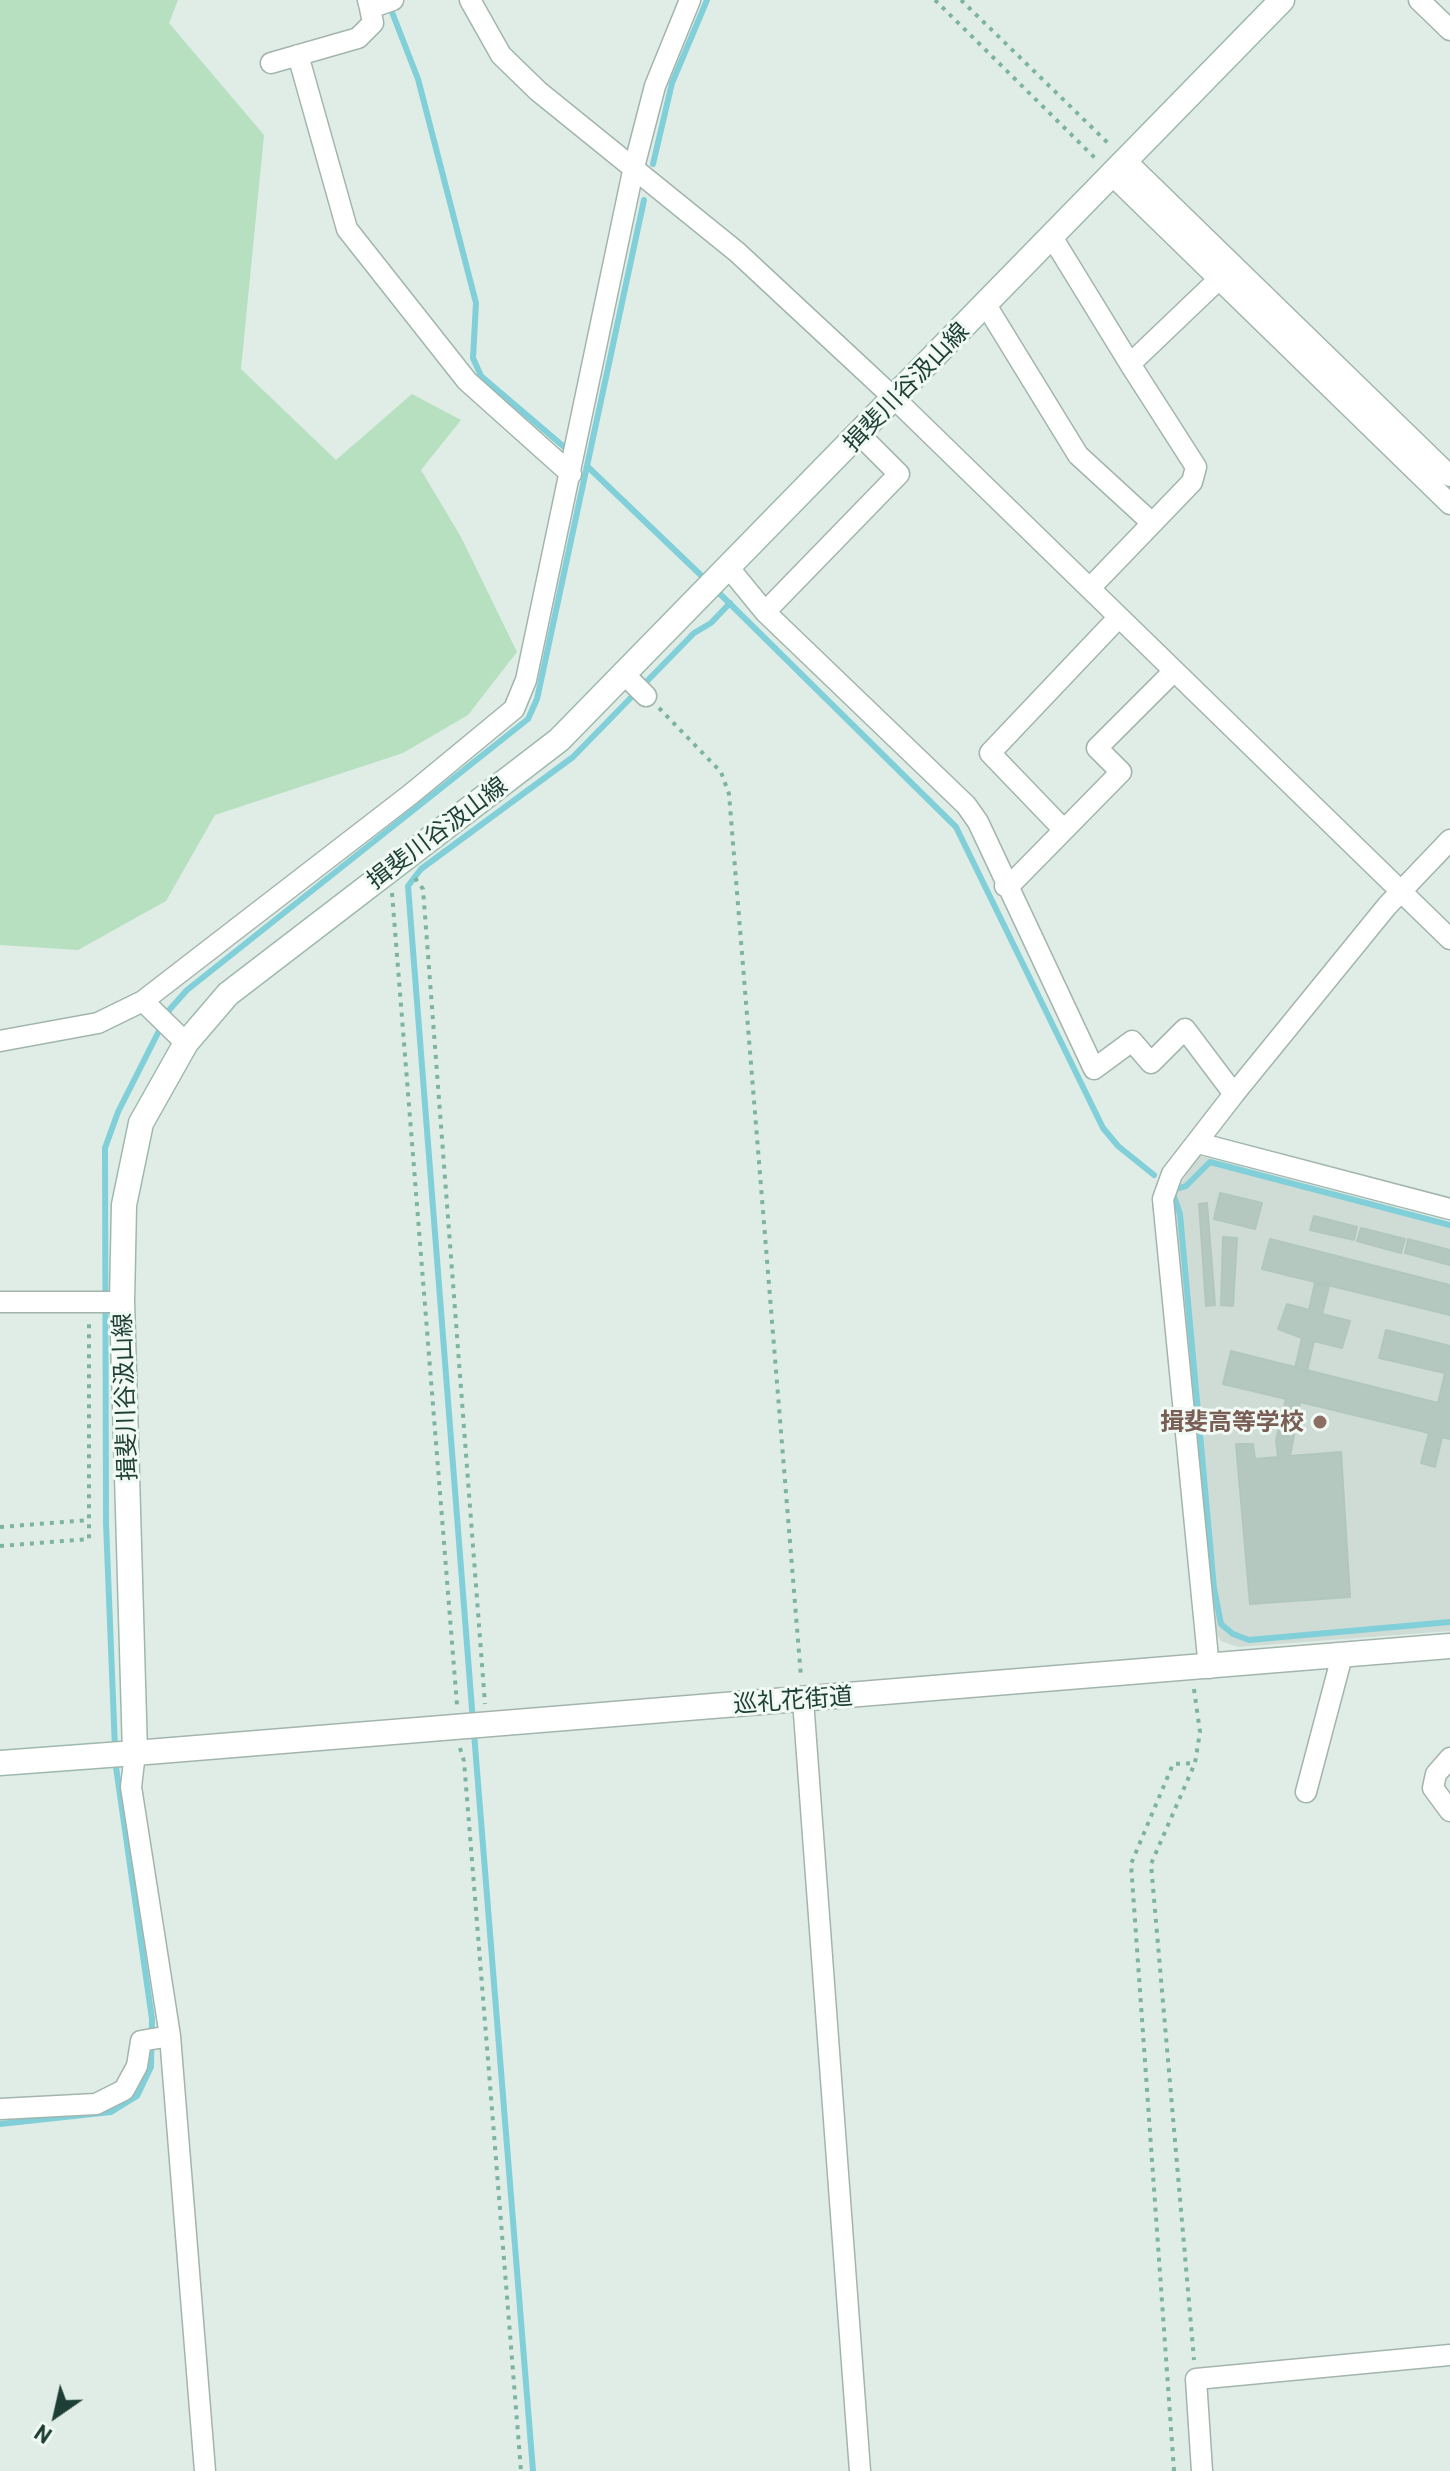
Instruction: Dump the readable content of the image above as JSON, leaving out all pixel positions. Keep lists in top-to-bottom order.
{
  "streets": {
    "main road": ["揖斐川谷汲山線", "巡礼花街道"]
  },
  "crossings": [
    ["揖斐川谷汲山線", "巡礼花街道"]
  ],
  "places": ["揖斐高等学校"],
  "north": "bottom left"
}
